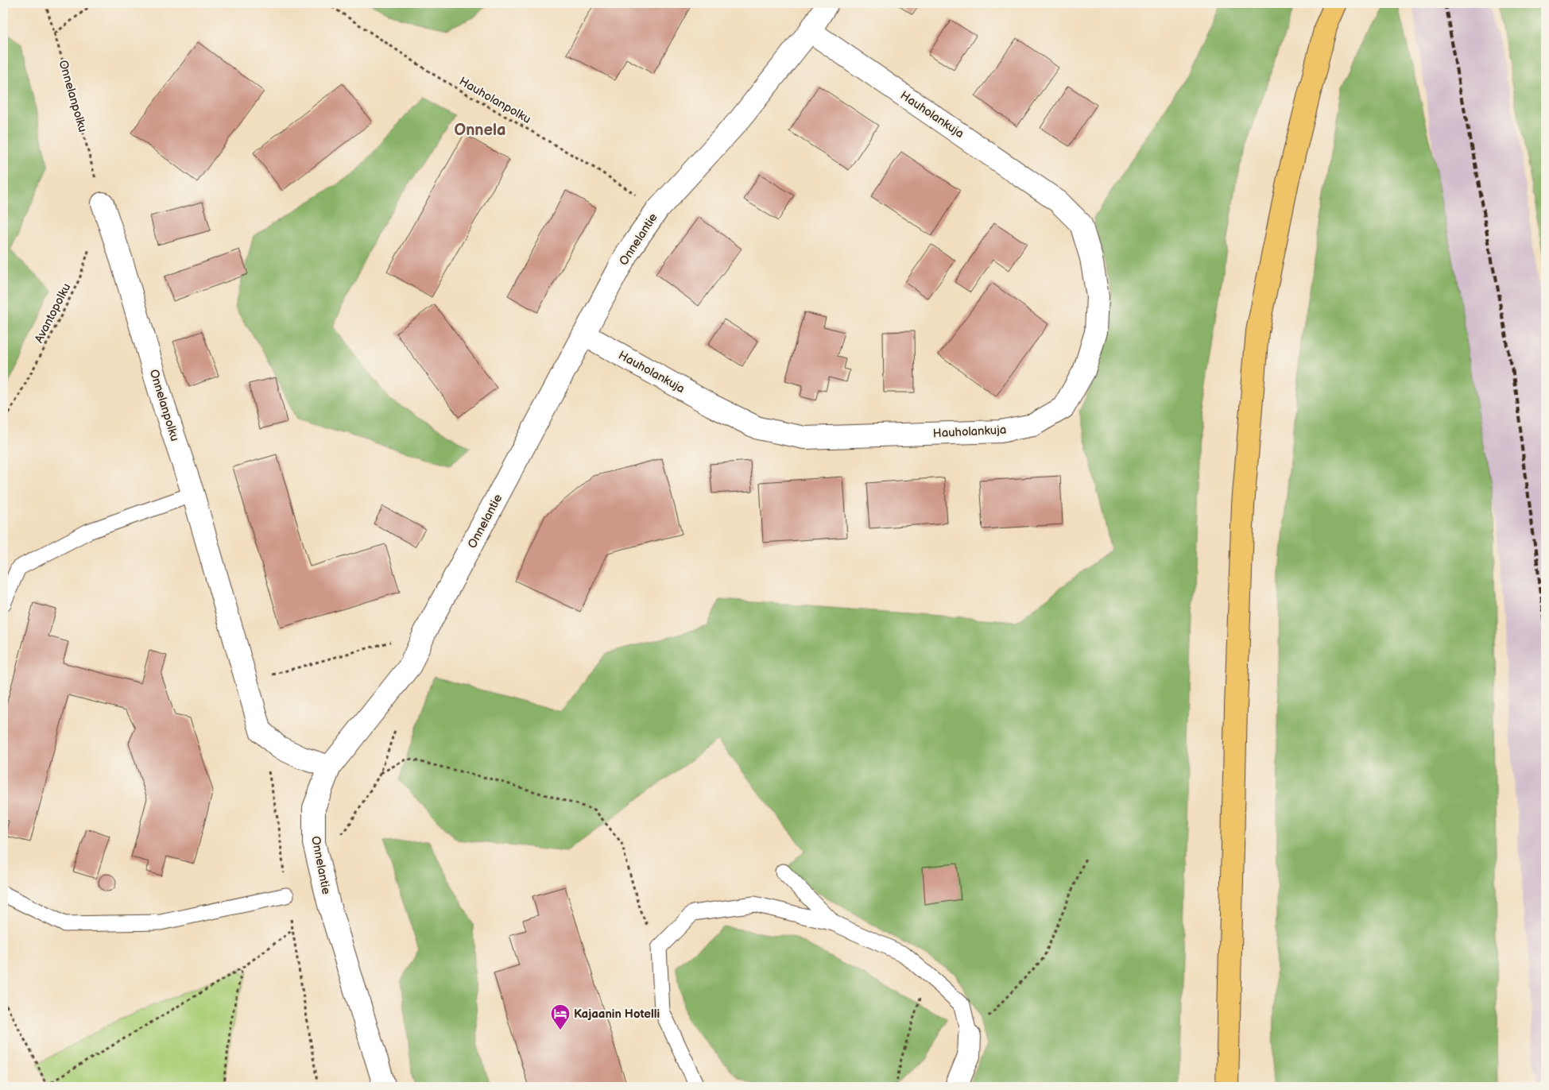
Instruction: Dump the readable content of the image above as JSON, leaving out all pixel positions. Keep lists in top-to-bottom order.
{
  "streets": {
    "street": ["Onnelanpolku", "Hauholankuja", "Onnelantie"],
    "path": ["Hauholanpolku", "Avantopolku"]
  },
  "crossings": [
    ["Onnelanpolku", "Onnelantie"],
    ["Onnelanpolku", "Avantopolku"],
    ["Hauholanpolku", "Onnelantie"],
    ["Hauholankuja", "Onnelantie"]
  ],
  "districts": ["Onnela"],
  "places": {
    "hotel": ["Kajaanin Hotelli"]
  }
}
